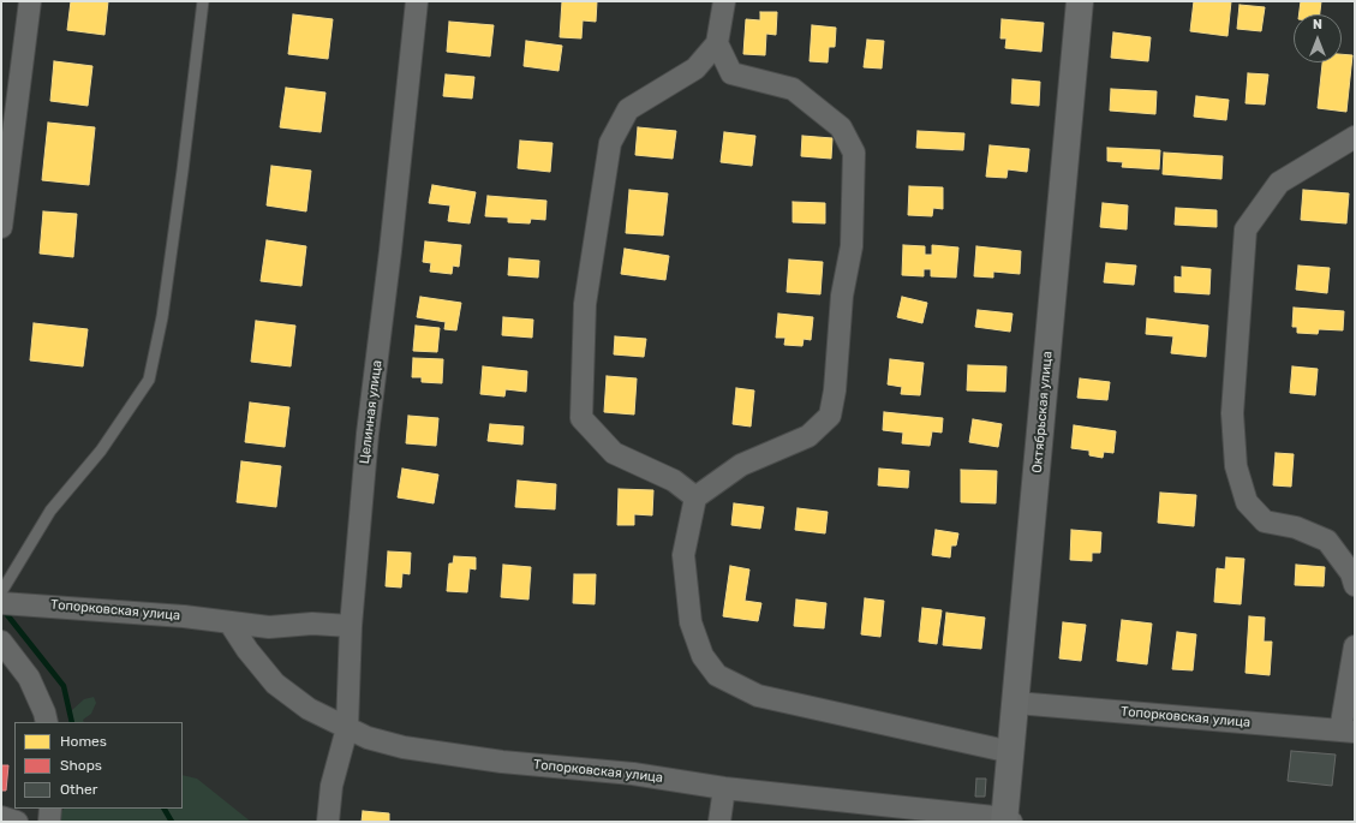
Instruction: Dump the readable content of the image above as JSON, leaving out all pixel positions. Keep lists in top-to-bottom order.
{
  "streets": {
    "street": ["Целинная улица", "Октябрьская улица", "Топорковская улица"]
  },
  "crossings": [
    ["Целинная улица", "Топорковская улица"],
    ["Октябрьская улица", "Топорковская улица"]
  ],
  "legend": ["Homes", "Shops", "Other"],
  "north": "top"
}
